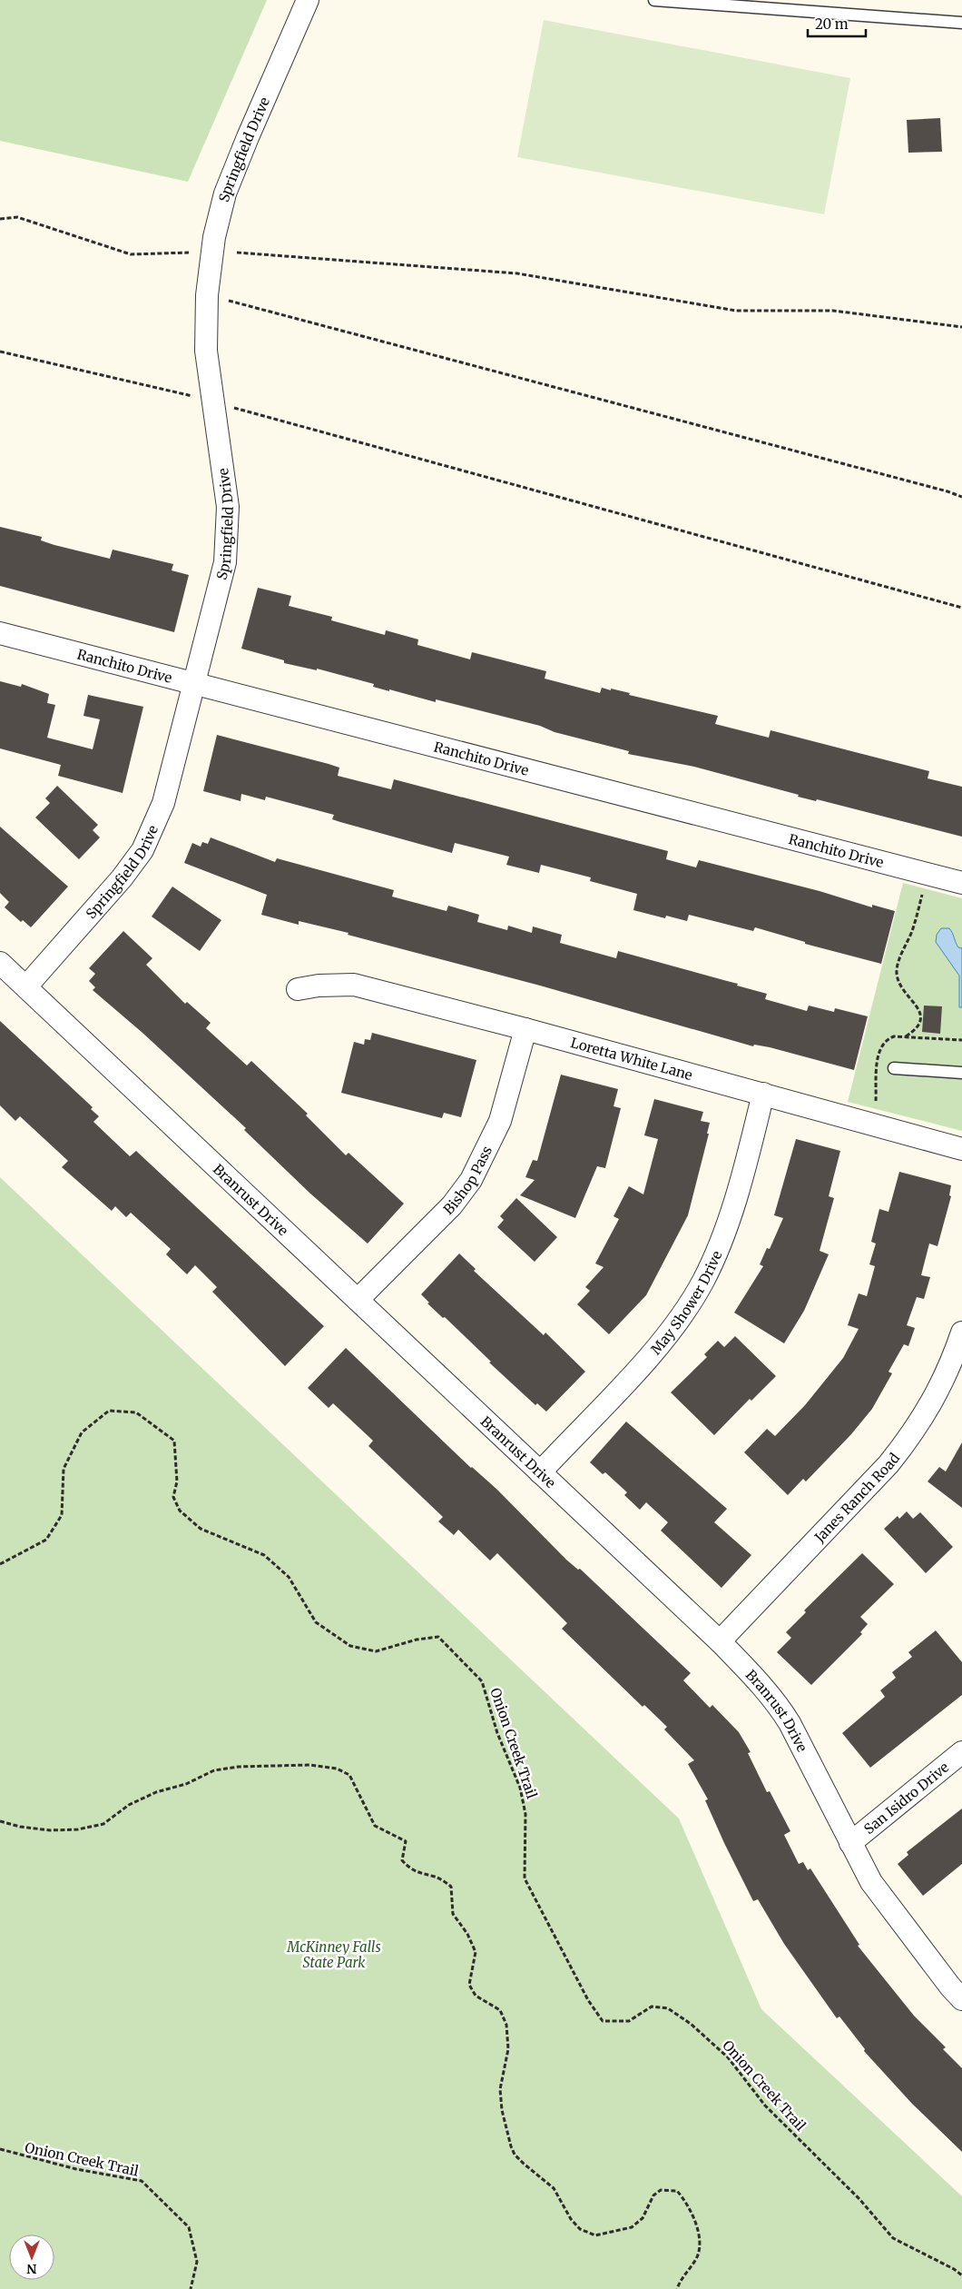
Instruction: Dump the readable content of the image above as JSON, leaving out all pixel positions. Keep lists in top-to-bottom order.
{
  "streets": {
    "street": [
      "Springfield Drive",
      "Ranchito Drive",
      "Loretta White Lane",
      "Bishop Pass",
      "Branrust Drive",
      "May Shower Drive",
      "Janes Ranch Road",
      "San Isidro Drive"
    ],
    "path": ["Onion Creek Trail"]
  },
  "crossings": [
    ["Springfield Drive", "Ranchito Drive"],
    ["Springfield Drive", "Branrust Drive"],
    ["Loretta White Lane", "Bishop Pass"],
    ["Loretta White Lane", "May Shower Drive"],
    ["Bishop Pass", "Branrust Drive"],
    ["Branrust Drive", "May Shower Drive"],
    ["Branrust Drive", "Janes Ranch Road"],
    ["Branrust Drive", "San Isidro Drive"]
  ],
  "parks": ["McKinney Falls State Park"],
  "scale_bar": "20 m",
  "north": "bottom"
}
